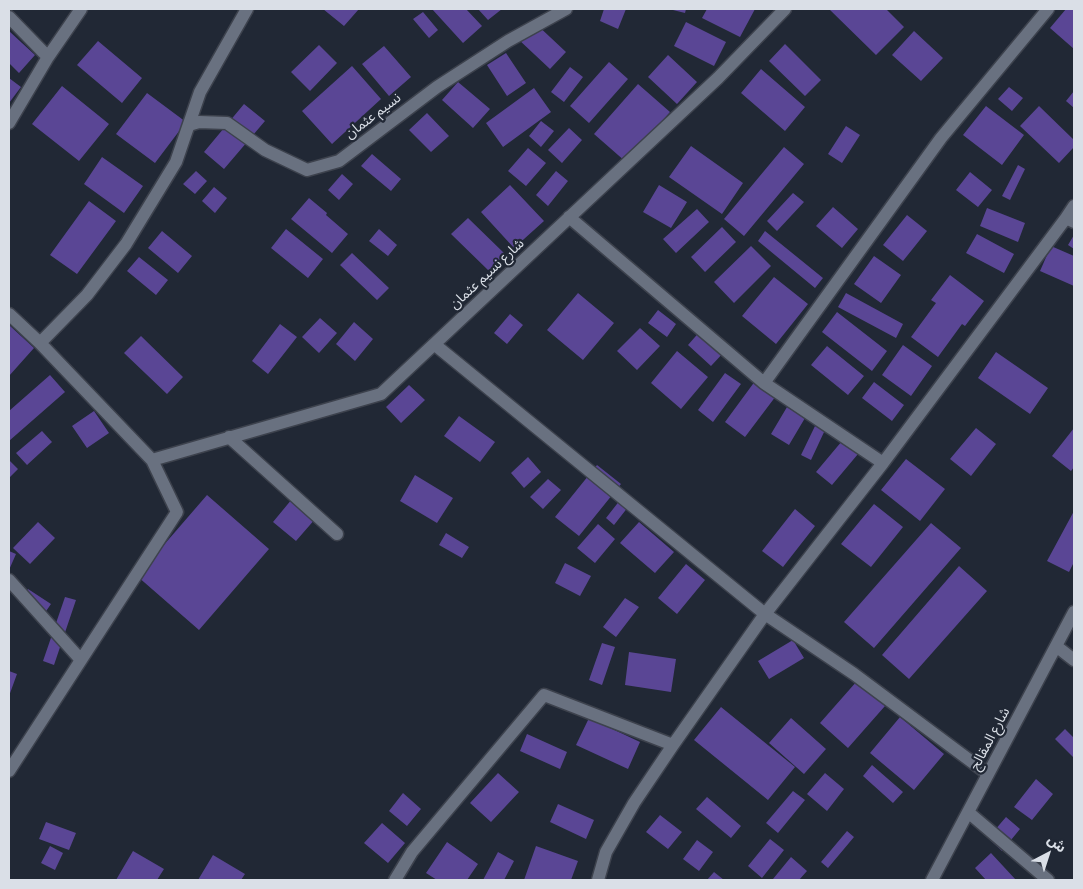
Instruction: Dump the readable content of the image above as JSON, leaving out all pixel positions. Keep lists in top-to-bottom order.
{
  "streets": {
    "street": ["نسيم عثمان", "شارع نسيم عثمان", "شارع المقالح"]
  },
  "north": "top right"
}
